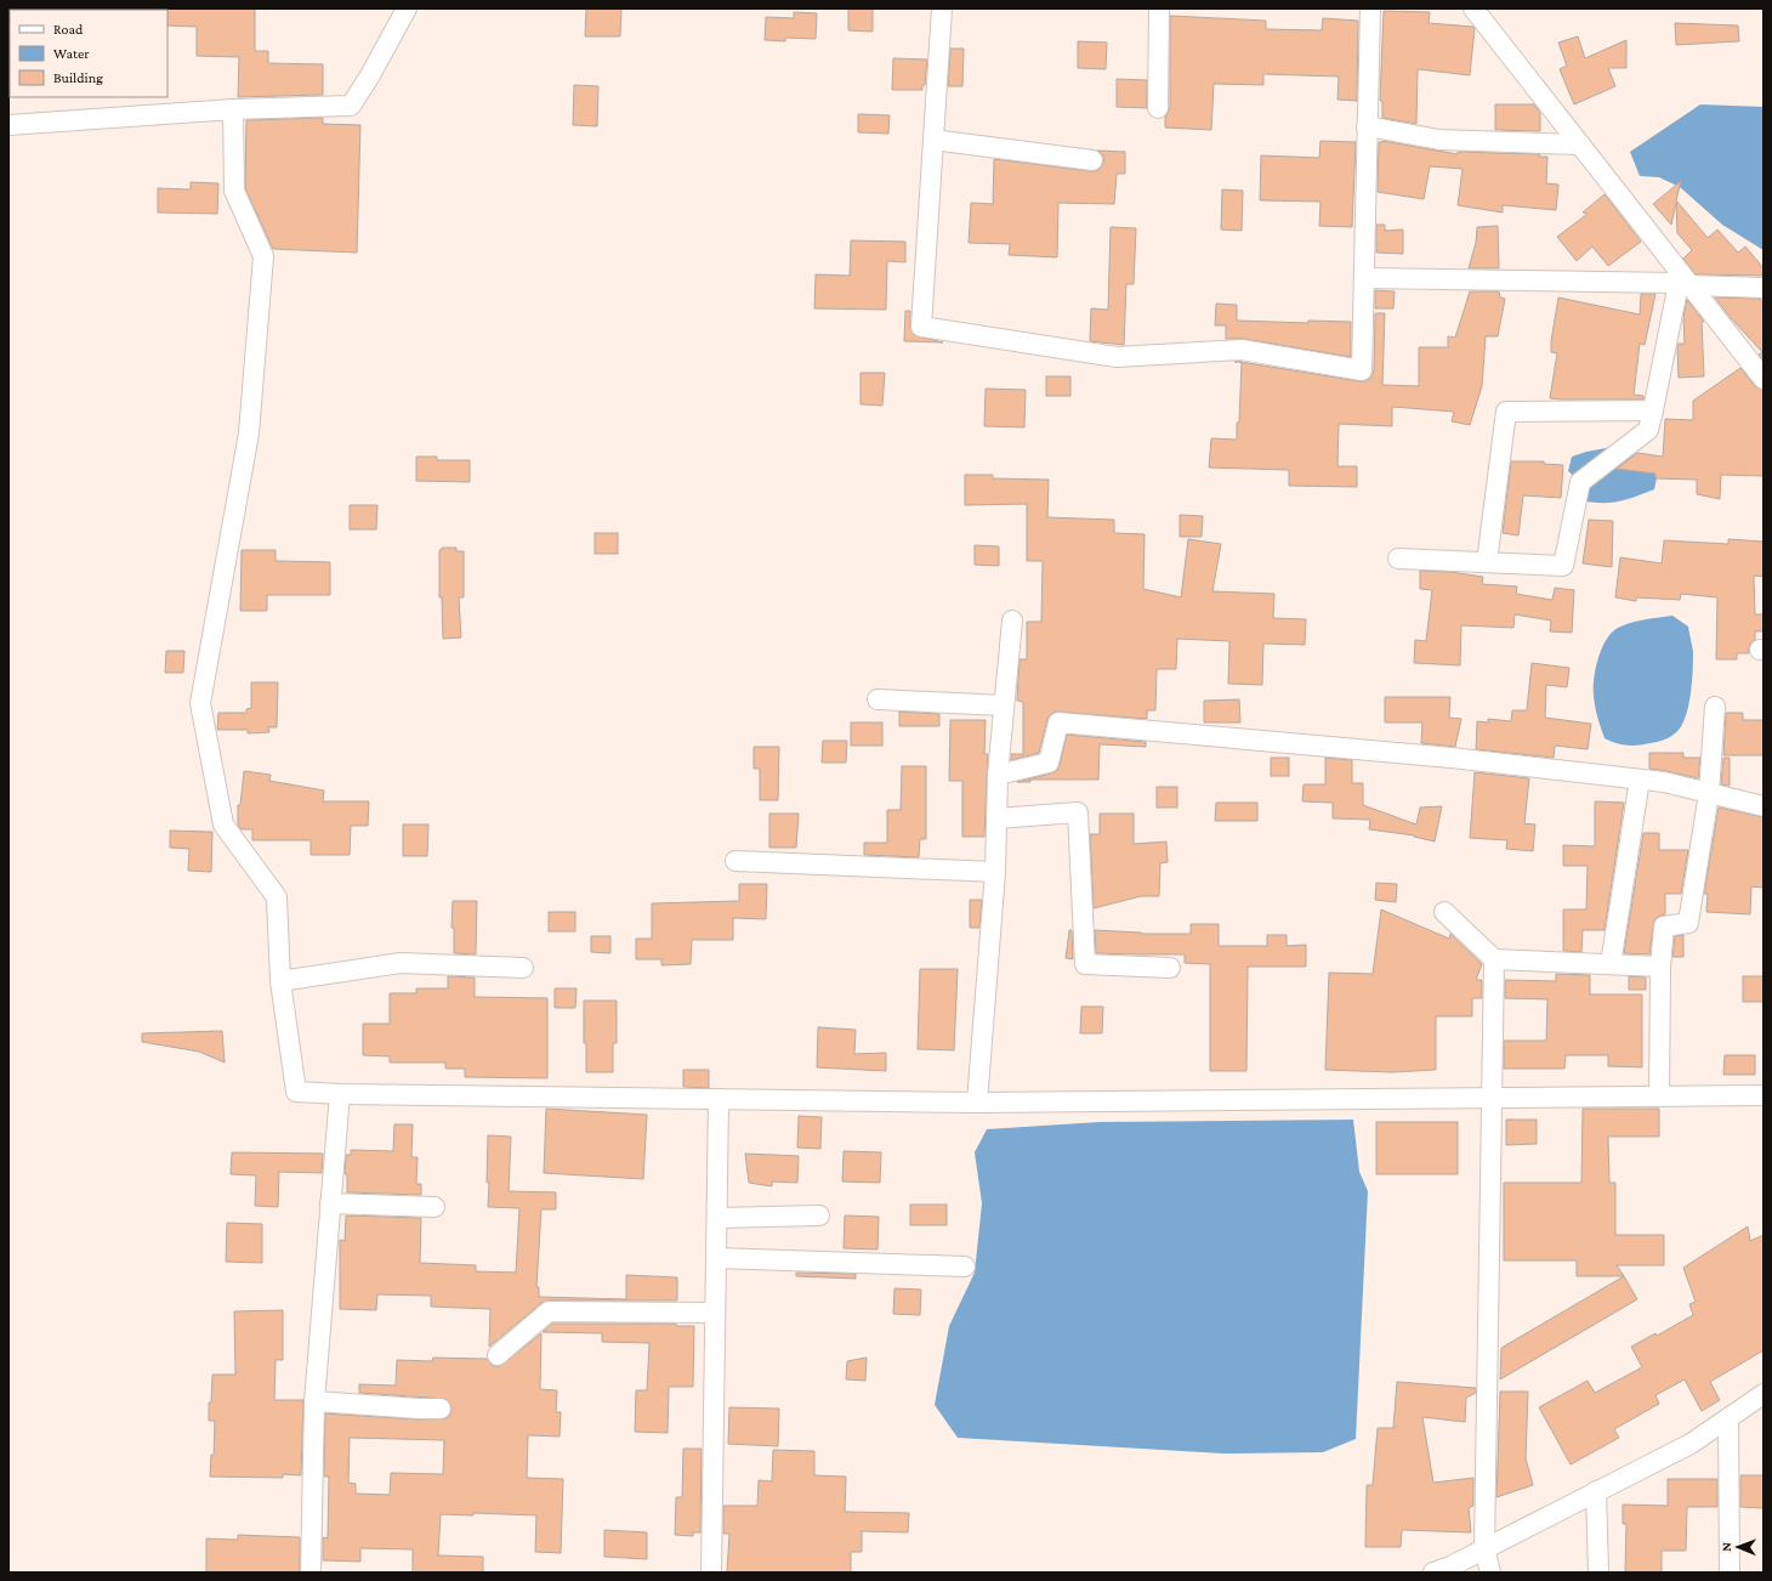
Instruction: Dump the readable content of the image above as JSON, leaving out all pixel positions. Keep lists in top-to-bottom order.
{
  "legend": ["Road", "Water", "Building"],
  "north": "left"
}
